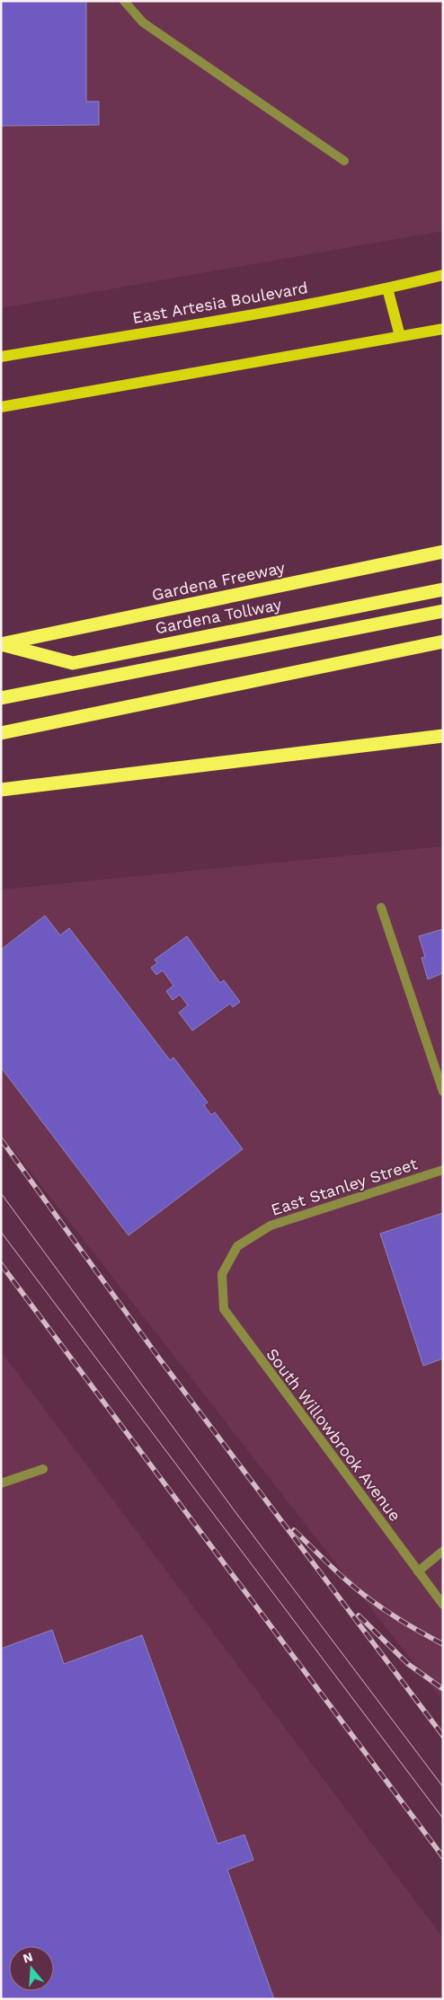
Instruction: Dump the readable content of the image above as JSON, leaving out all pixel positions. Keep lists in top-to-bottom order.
{
  "streets": {
    "highway": ["Gardena Freeway", "Gardena Tollway"],
    "main road": ["East Artesia Boulevard"],
    "street": ["East Stanley Street", "South Willowbrook Avenue"]
  },
  "crossings": [
    ["Gardena Freeway", "Gardena Tollway"],
    ["East Stanley Street", "South Willowbrook Avenue"]
  ],
  "north": "top"
}
